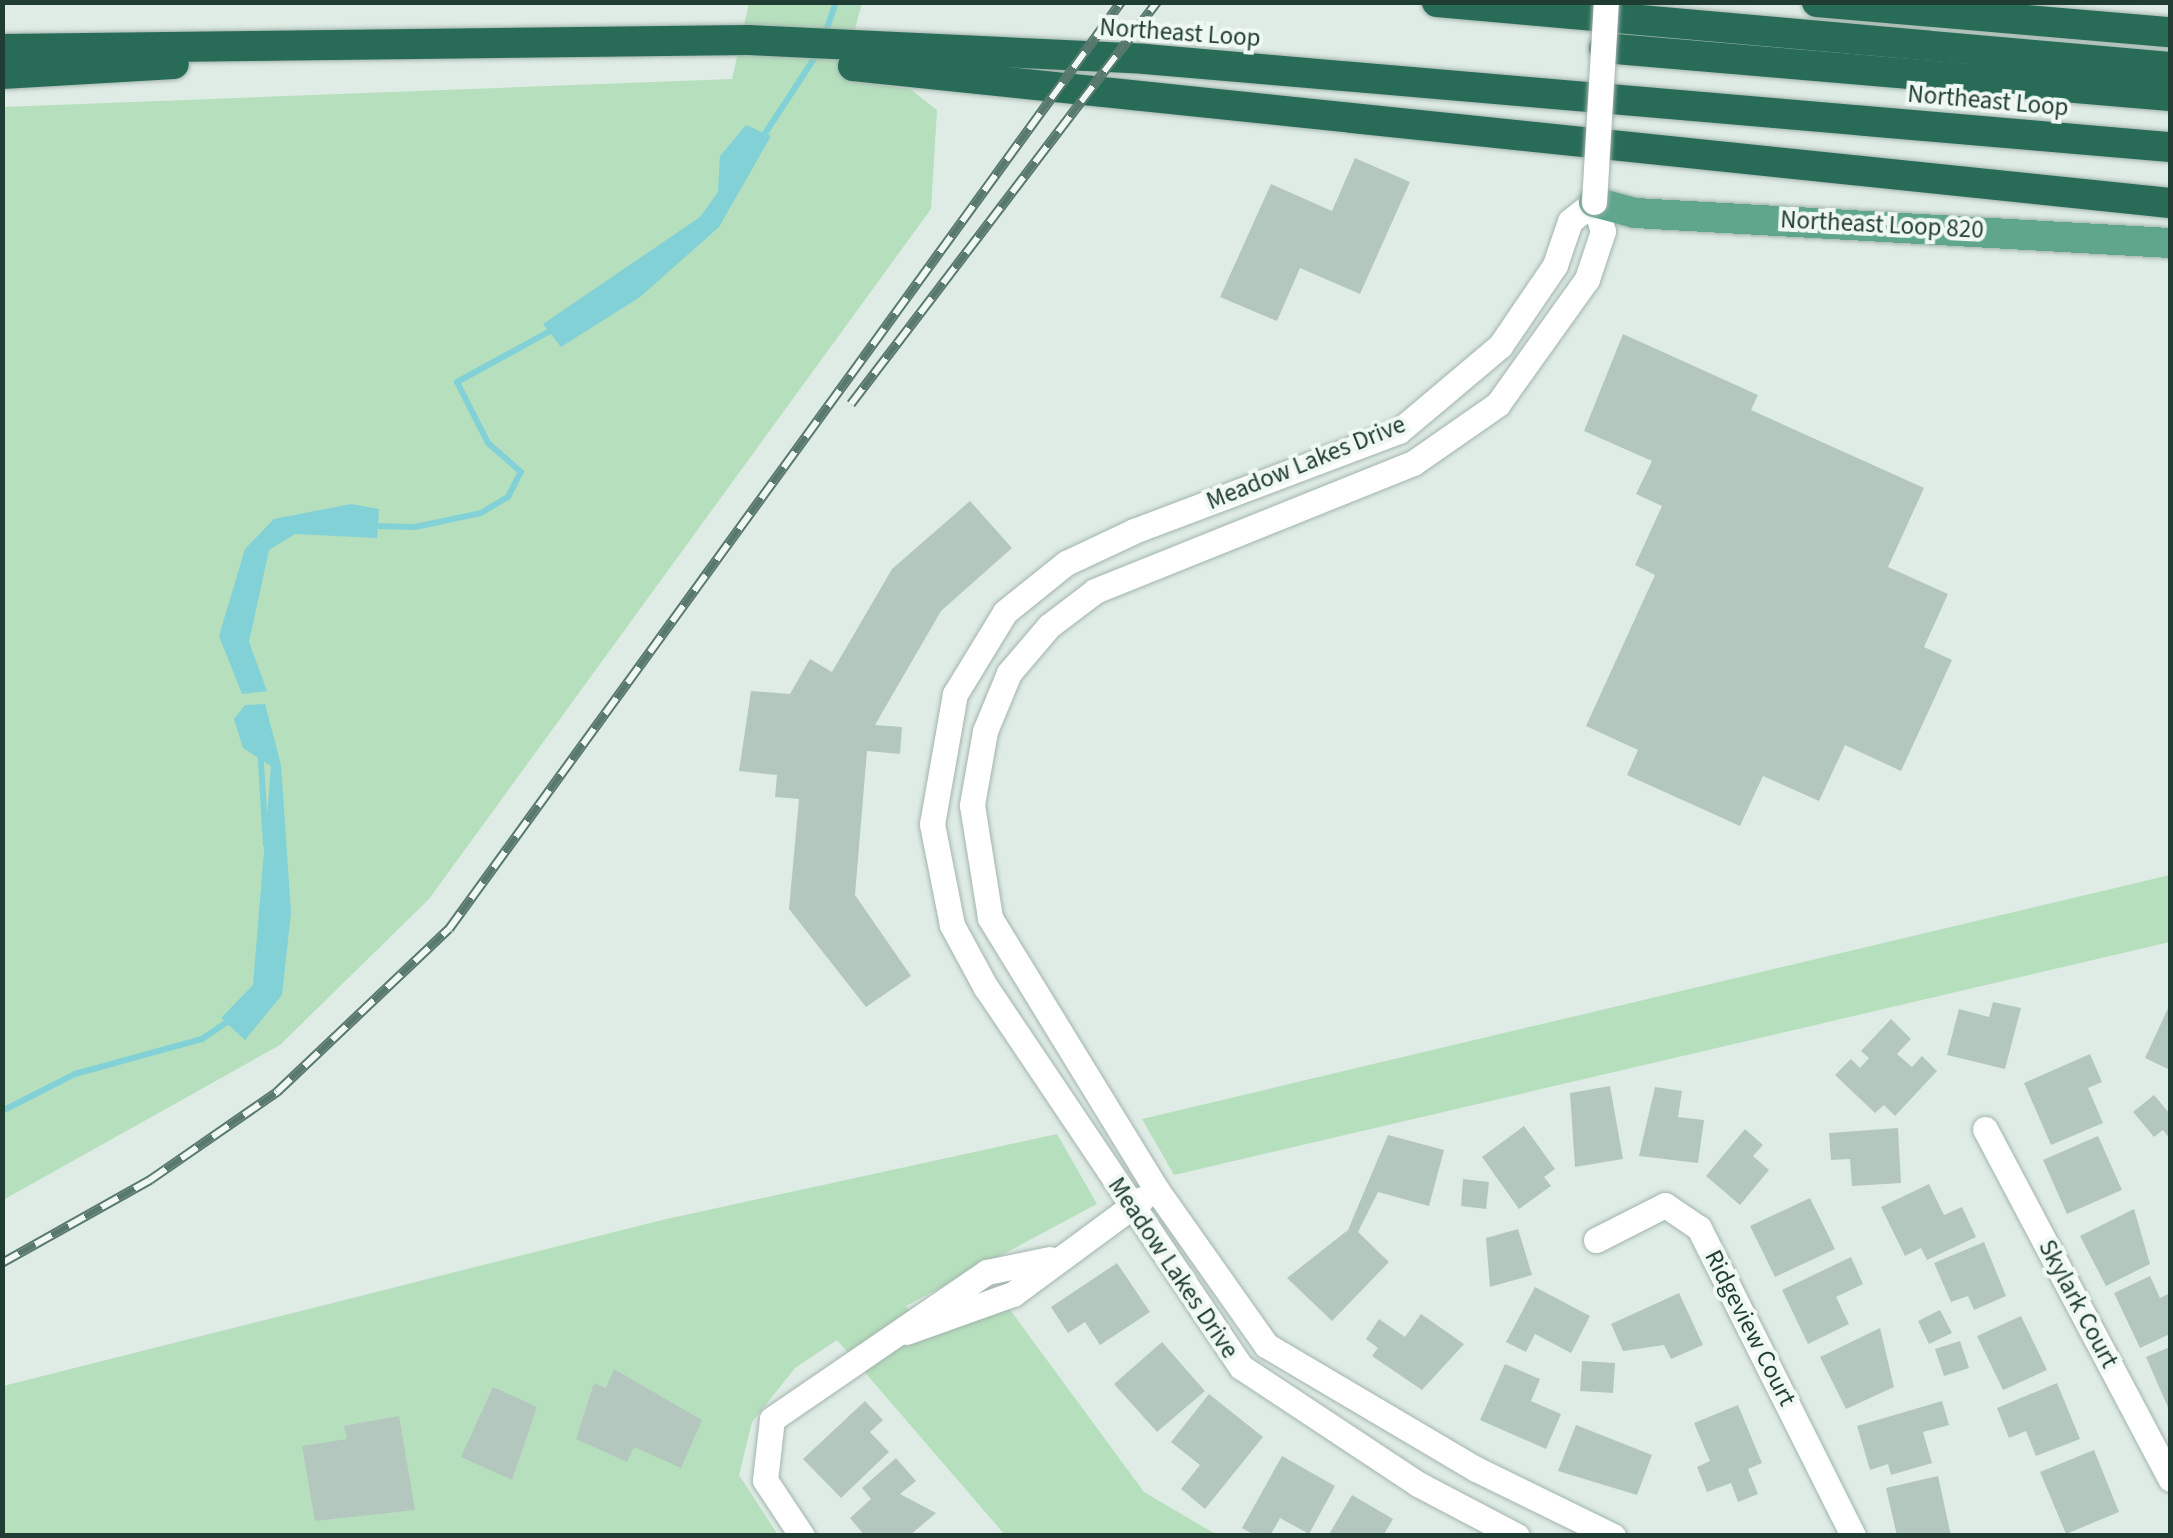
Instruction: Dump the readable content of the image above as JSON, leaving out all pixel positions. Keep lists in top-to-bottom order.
{
  "streets": {
    "highway": ["Northeast Loop"],
    "main road": ["Northeast Loop 820"],
    "street": ["Meadow Lakes Drive", "Skylark Court", "Ridgeview Court"]
  },
  "crossings": [
    ["Northeast Loop 820", "Meadow Lakes Drive"]
  ]
}
